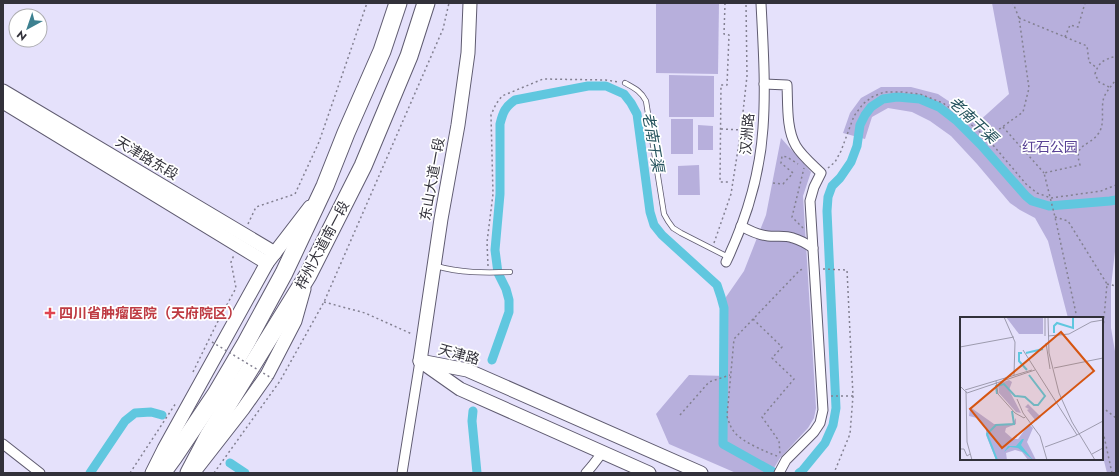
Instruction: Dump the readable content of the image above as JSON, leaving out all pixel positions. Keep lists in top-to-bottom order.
{
  "streets": {
    "highway": ["梓州大道南一段"],
    "street": [
      "汉洲路",
      "天津路东段",
      "东山大道一段",
      "天津路"
    ]
  },
  "crossings": [
    ["东山大道一段", "天津路"]
  ],
  "water": ["老南干渠"],
  "parks": ["红石公园"],
  "places": {
    "health": ["四川省肿瘤医院（天府院区）"]
  },
  "north": "bottom left"
}
